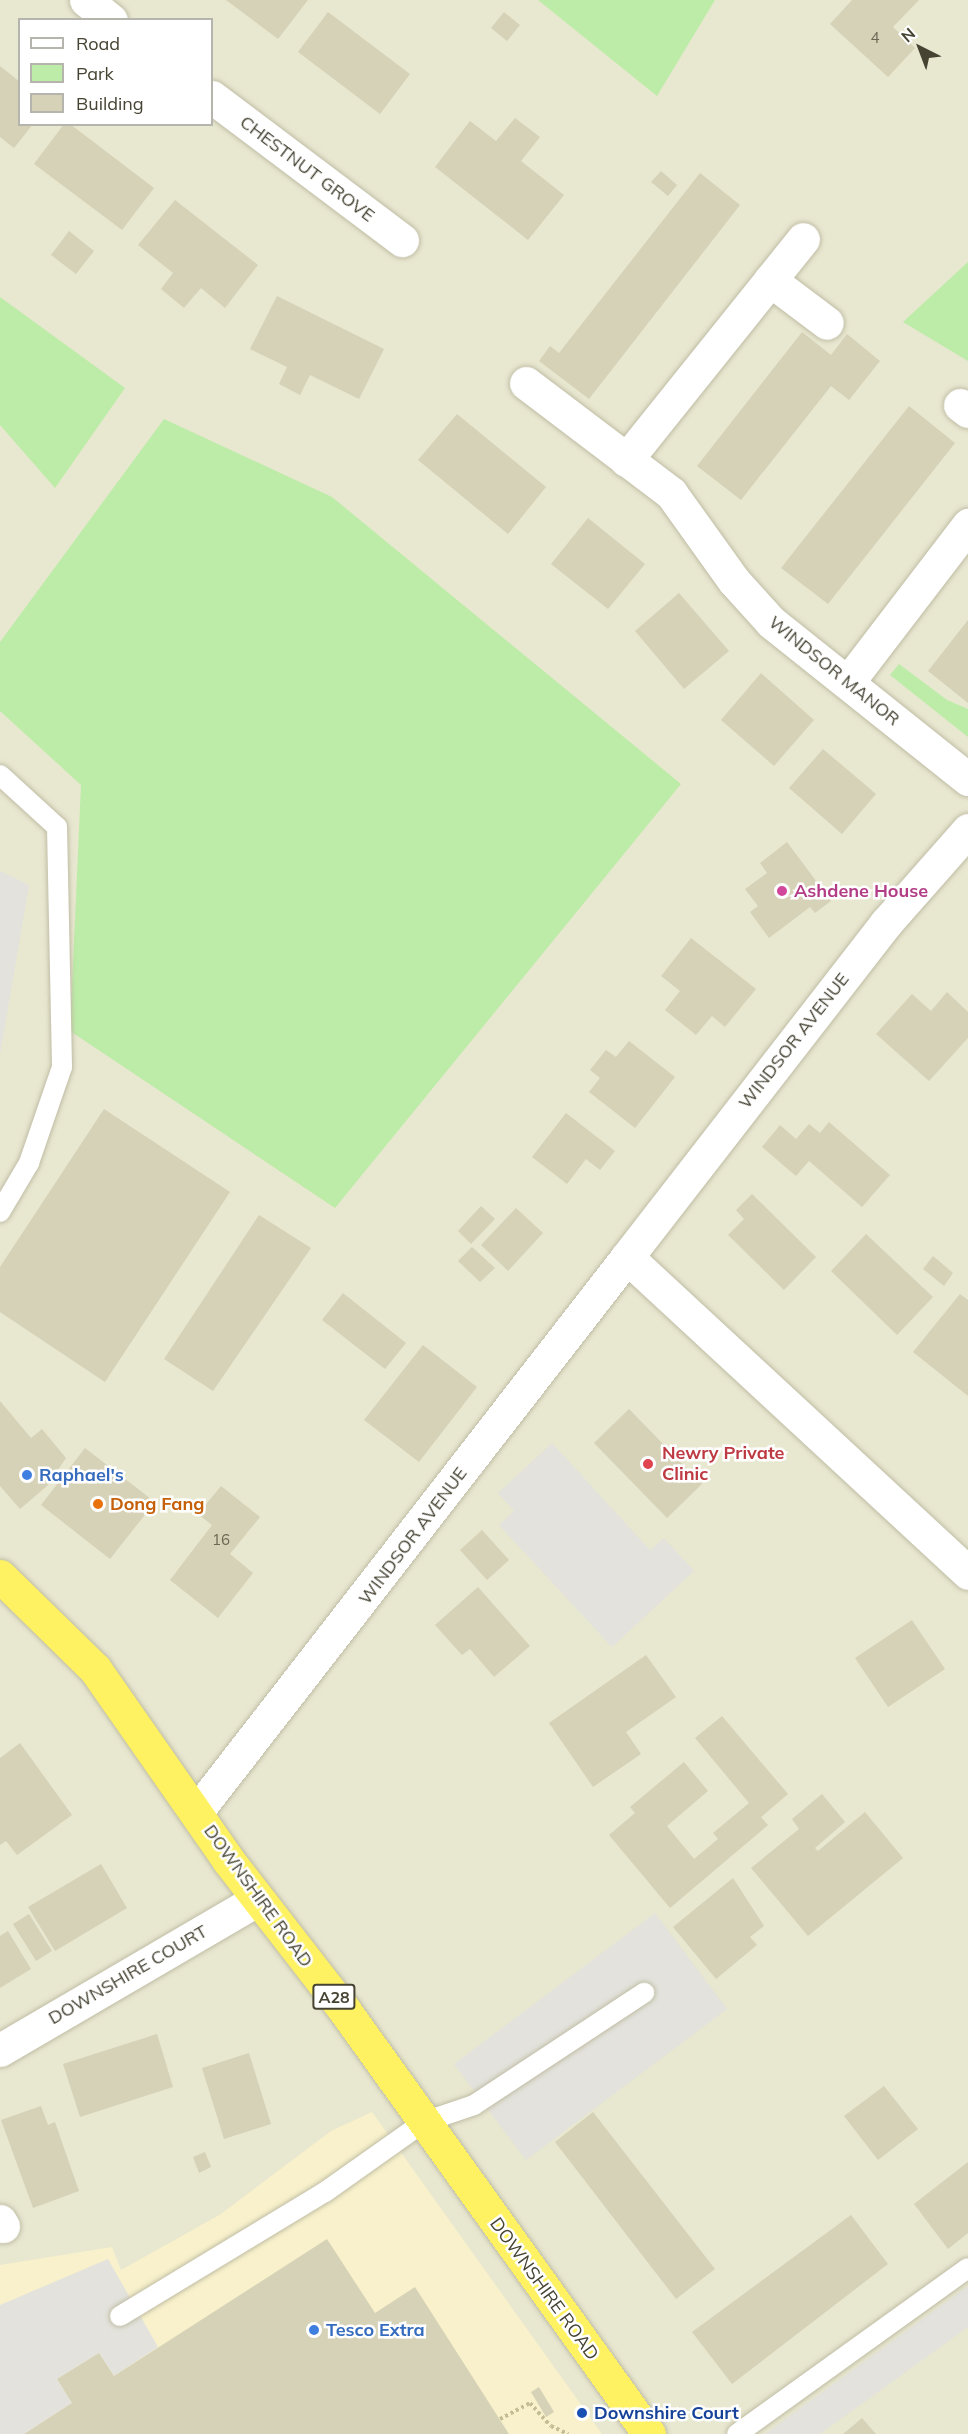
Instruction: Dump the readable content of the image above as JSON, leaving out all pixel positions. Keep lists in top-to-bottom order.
{
  "streets": {
    "highway": ["DOWNSHIRE ROAD", "A28"],
    "street": [
      "CHESTNUT GROVE",
      "WINDSOR MANOR",
      "WINDSOR AVENUE",
      "DOWNSHIRE COURT"
    ]
  },
  "crossings": [
    ["WINDSOR AVENUE", "DOWNSHIRE ROAD"],
    ["DOWNSHIRE ROAD", "DOWNSHIRE COURT"]
  ],
  "places": [
    "Ashdene House",
    "Newry Private Clinic",
    "Raphael's",
    "Dong Fang",
    "Tesco Extra",
    "Downshire Court"
  ],
  "house_numbers": ["4", "16"],
  "legend": ["Road", "Park", "Building"],
  "north": "top left"
}
